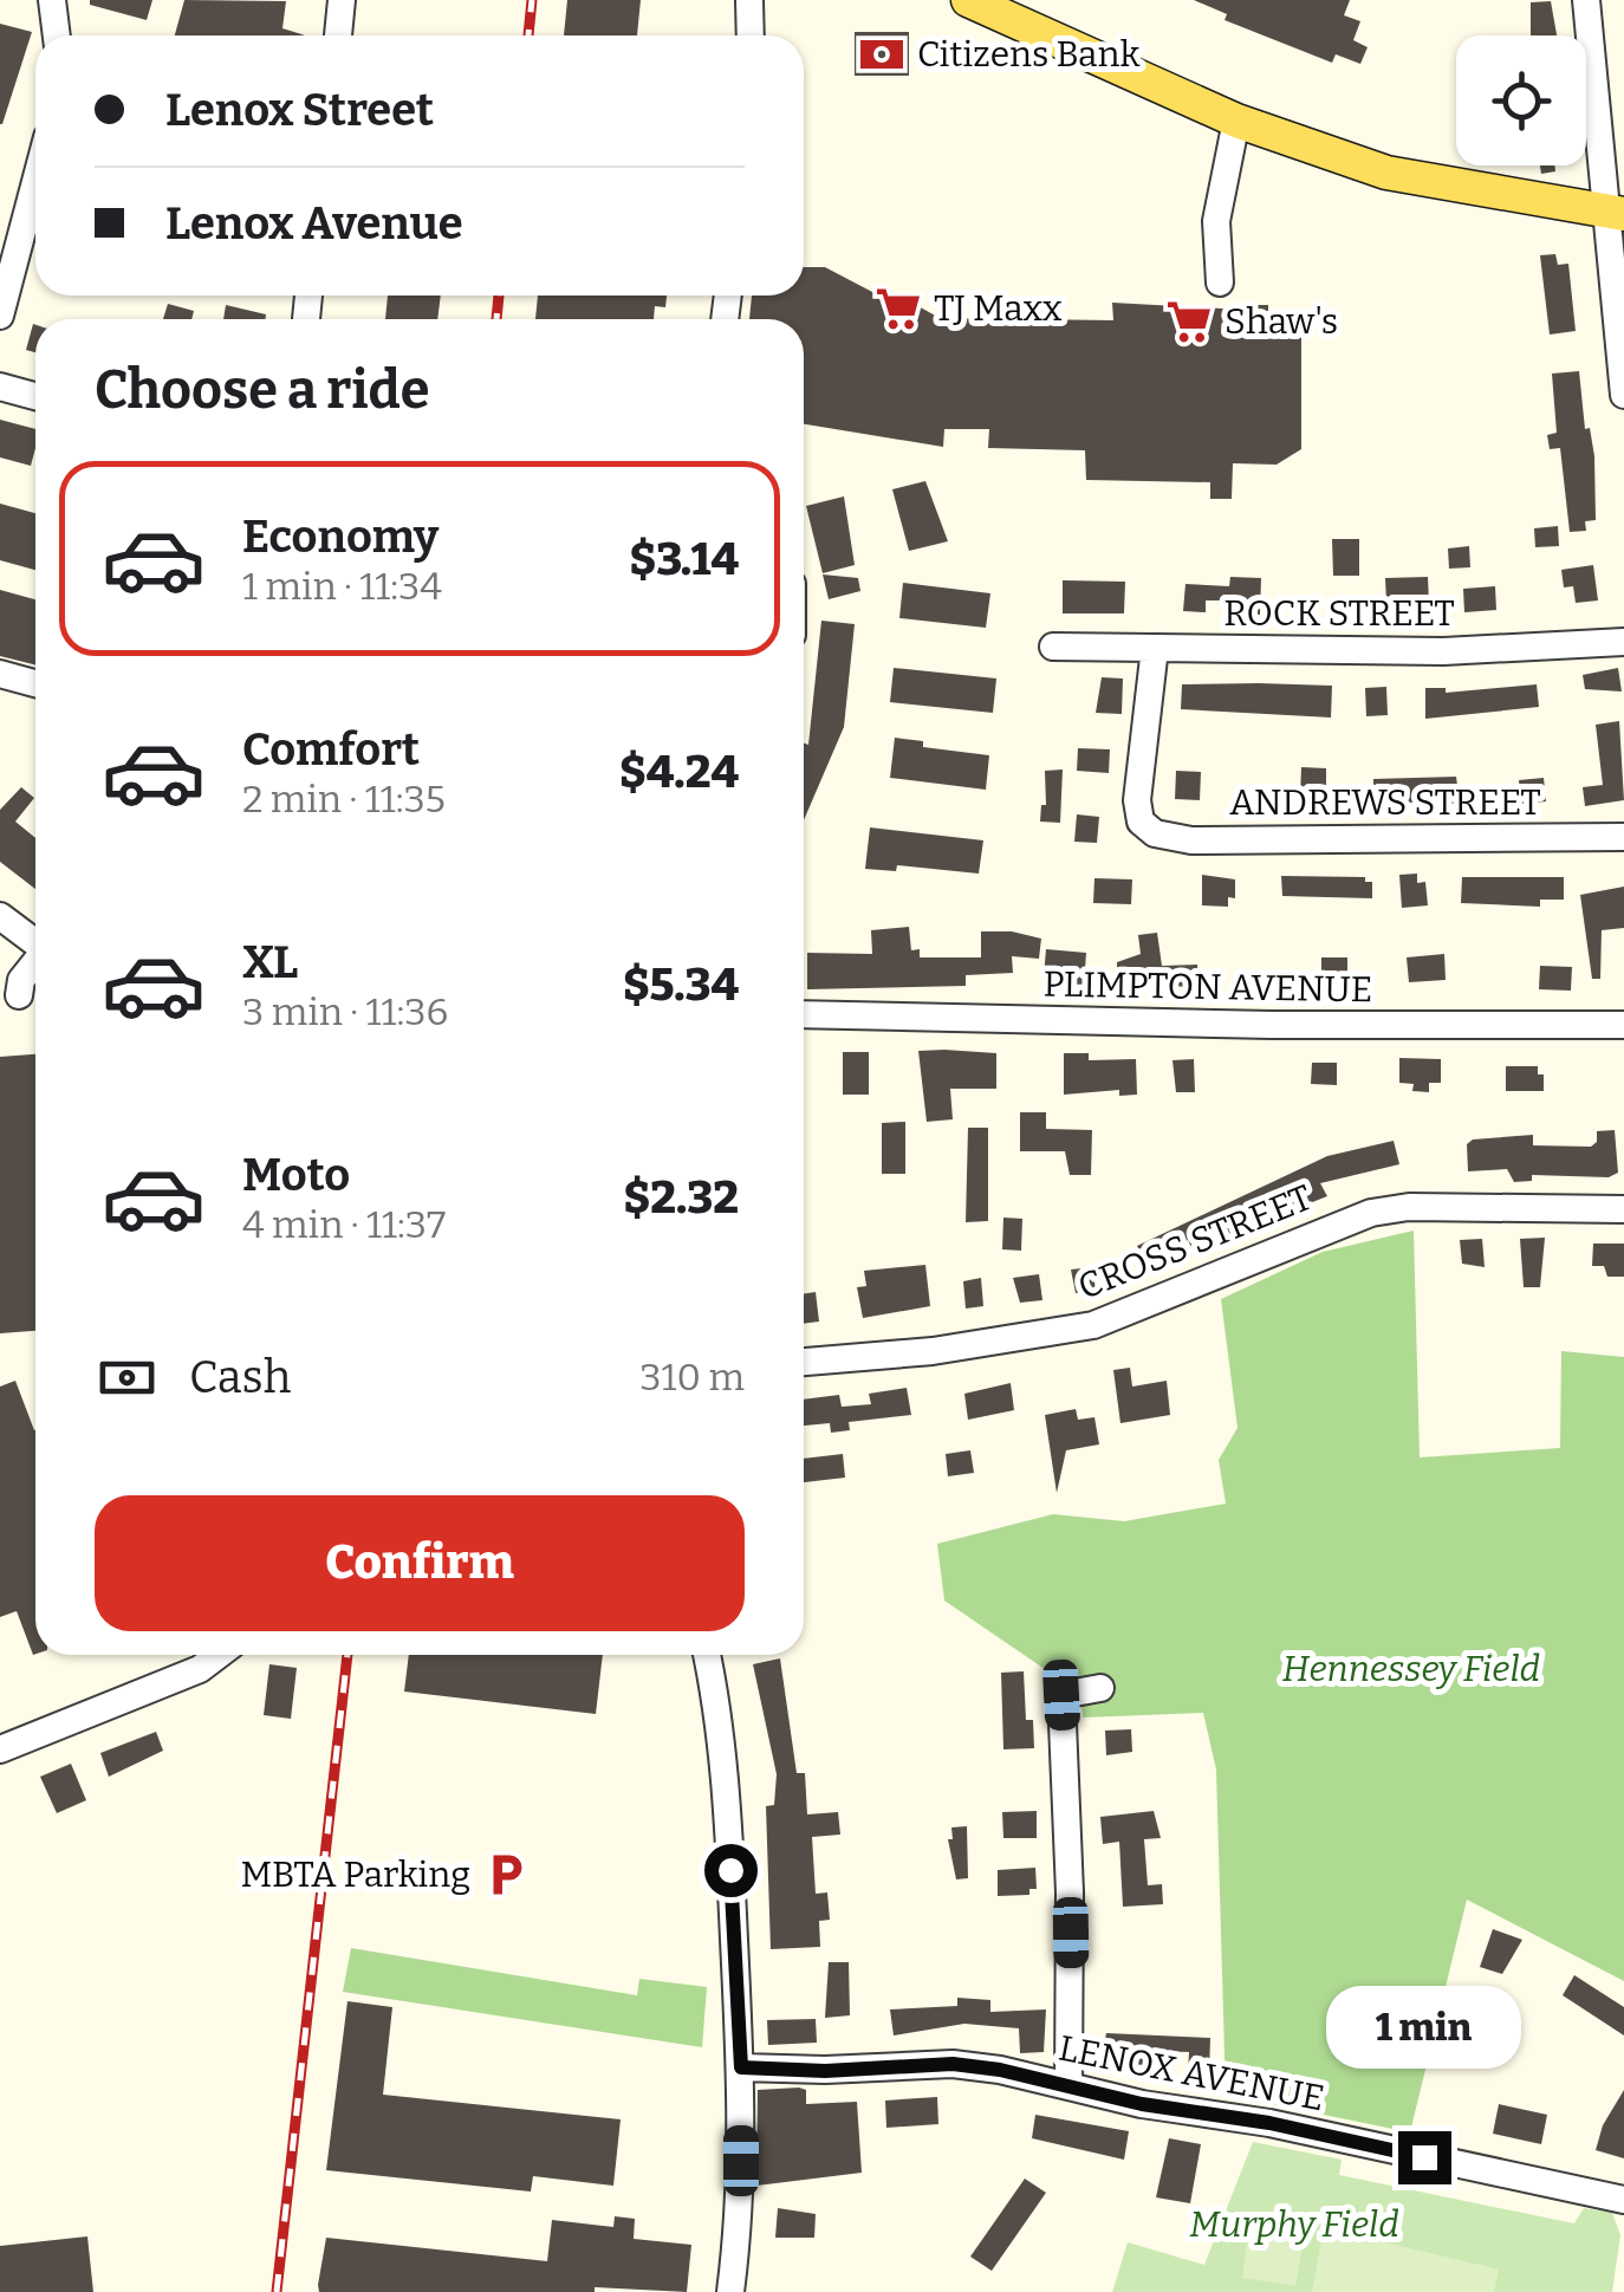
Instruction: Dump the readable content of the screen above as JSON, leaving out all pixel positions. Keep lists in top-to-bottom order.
{
  "streets": {
    "street": [
      "ROCK STREET",
      "ANDREWS STREET",
      "PLIMPTON AVENUE",
      "CROSS STREET",
      "LENOX AVENUE"
    ]
  },
  "crossings": [
    ["ROCK STREET", "ANDREWS STREET"]
  ],
  "parks": ["Hennessey Field", "Murphy Field"],
  "places": {
    "bank": ["Citizens Bank"],
    "supermarket": ["TJ Maxx", "Shaw's"],
    "parking": ["MBTA Parking"]
  },
  "page": {
    "banner": ["Lenox Street", "Lenox Avenue"],
    "heading": "Choose a ride",
    "list": [
      {
        "name": "Economy",
        "note": "1 min · 11:34",
        "value": "$3.14"
      },
      {
        "name": "Comfort",
        "note": "2 min · 11:35",
        "value": "$4.24"
      },
      {
        "name": "XL",
        "note": "3 min · 11:36",
        "value": "$5.34"
      },
      {
        "name": "Moto",
        "note": "4 min · 11:37",
        "value": "$2.32"
      }
    ],
    "pay": ["Cash", "310 m"],
    "buttons": "Confirm",
    "bubble": "1 min"
  }
}
